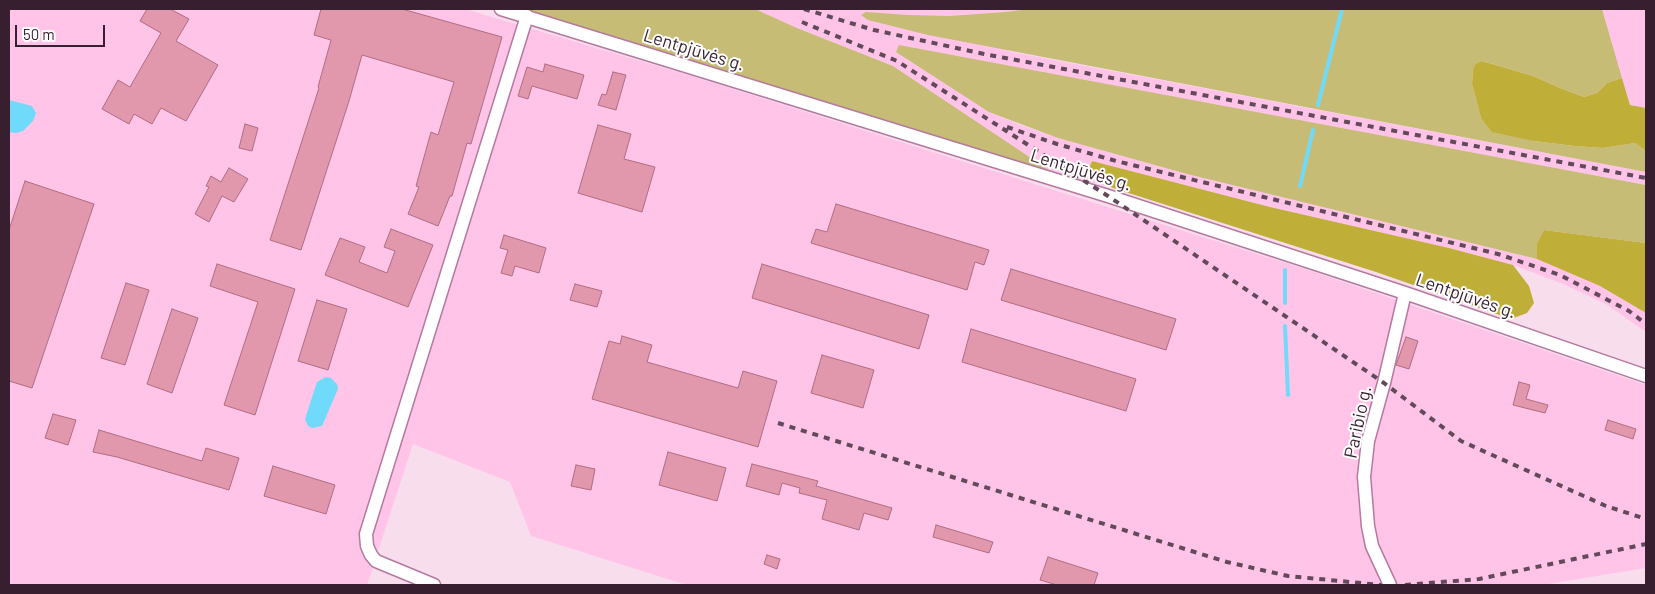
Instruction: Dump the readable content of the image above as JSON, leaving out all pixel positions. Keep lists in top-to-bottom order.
{
  "streets": {
    "street": ["Lentpjūvės g.", "Paribio g."]
  },
  "crossings": [
    ["Lentpjūvės g.", "Paribio g."]
  ],
  "scale_bar": "50 m"
}
